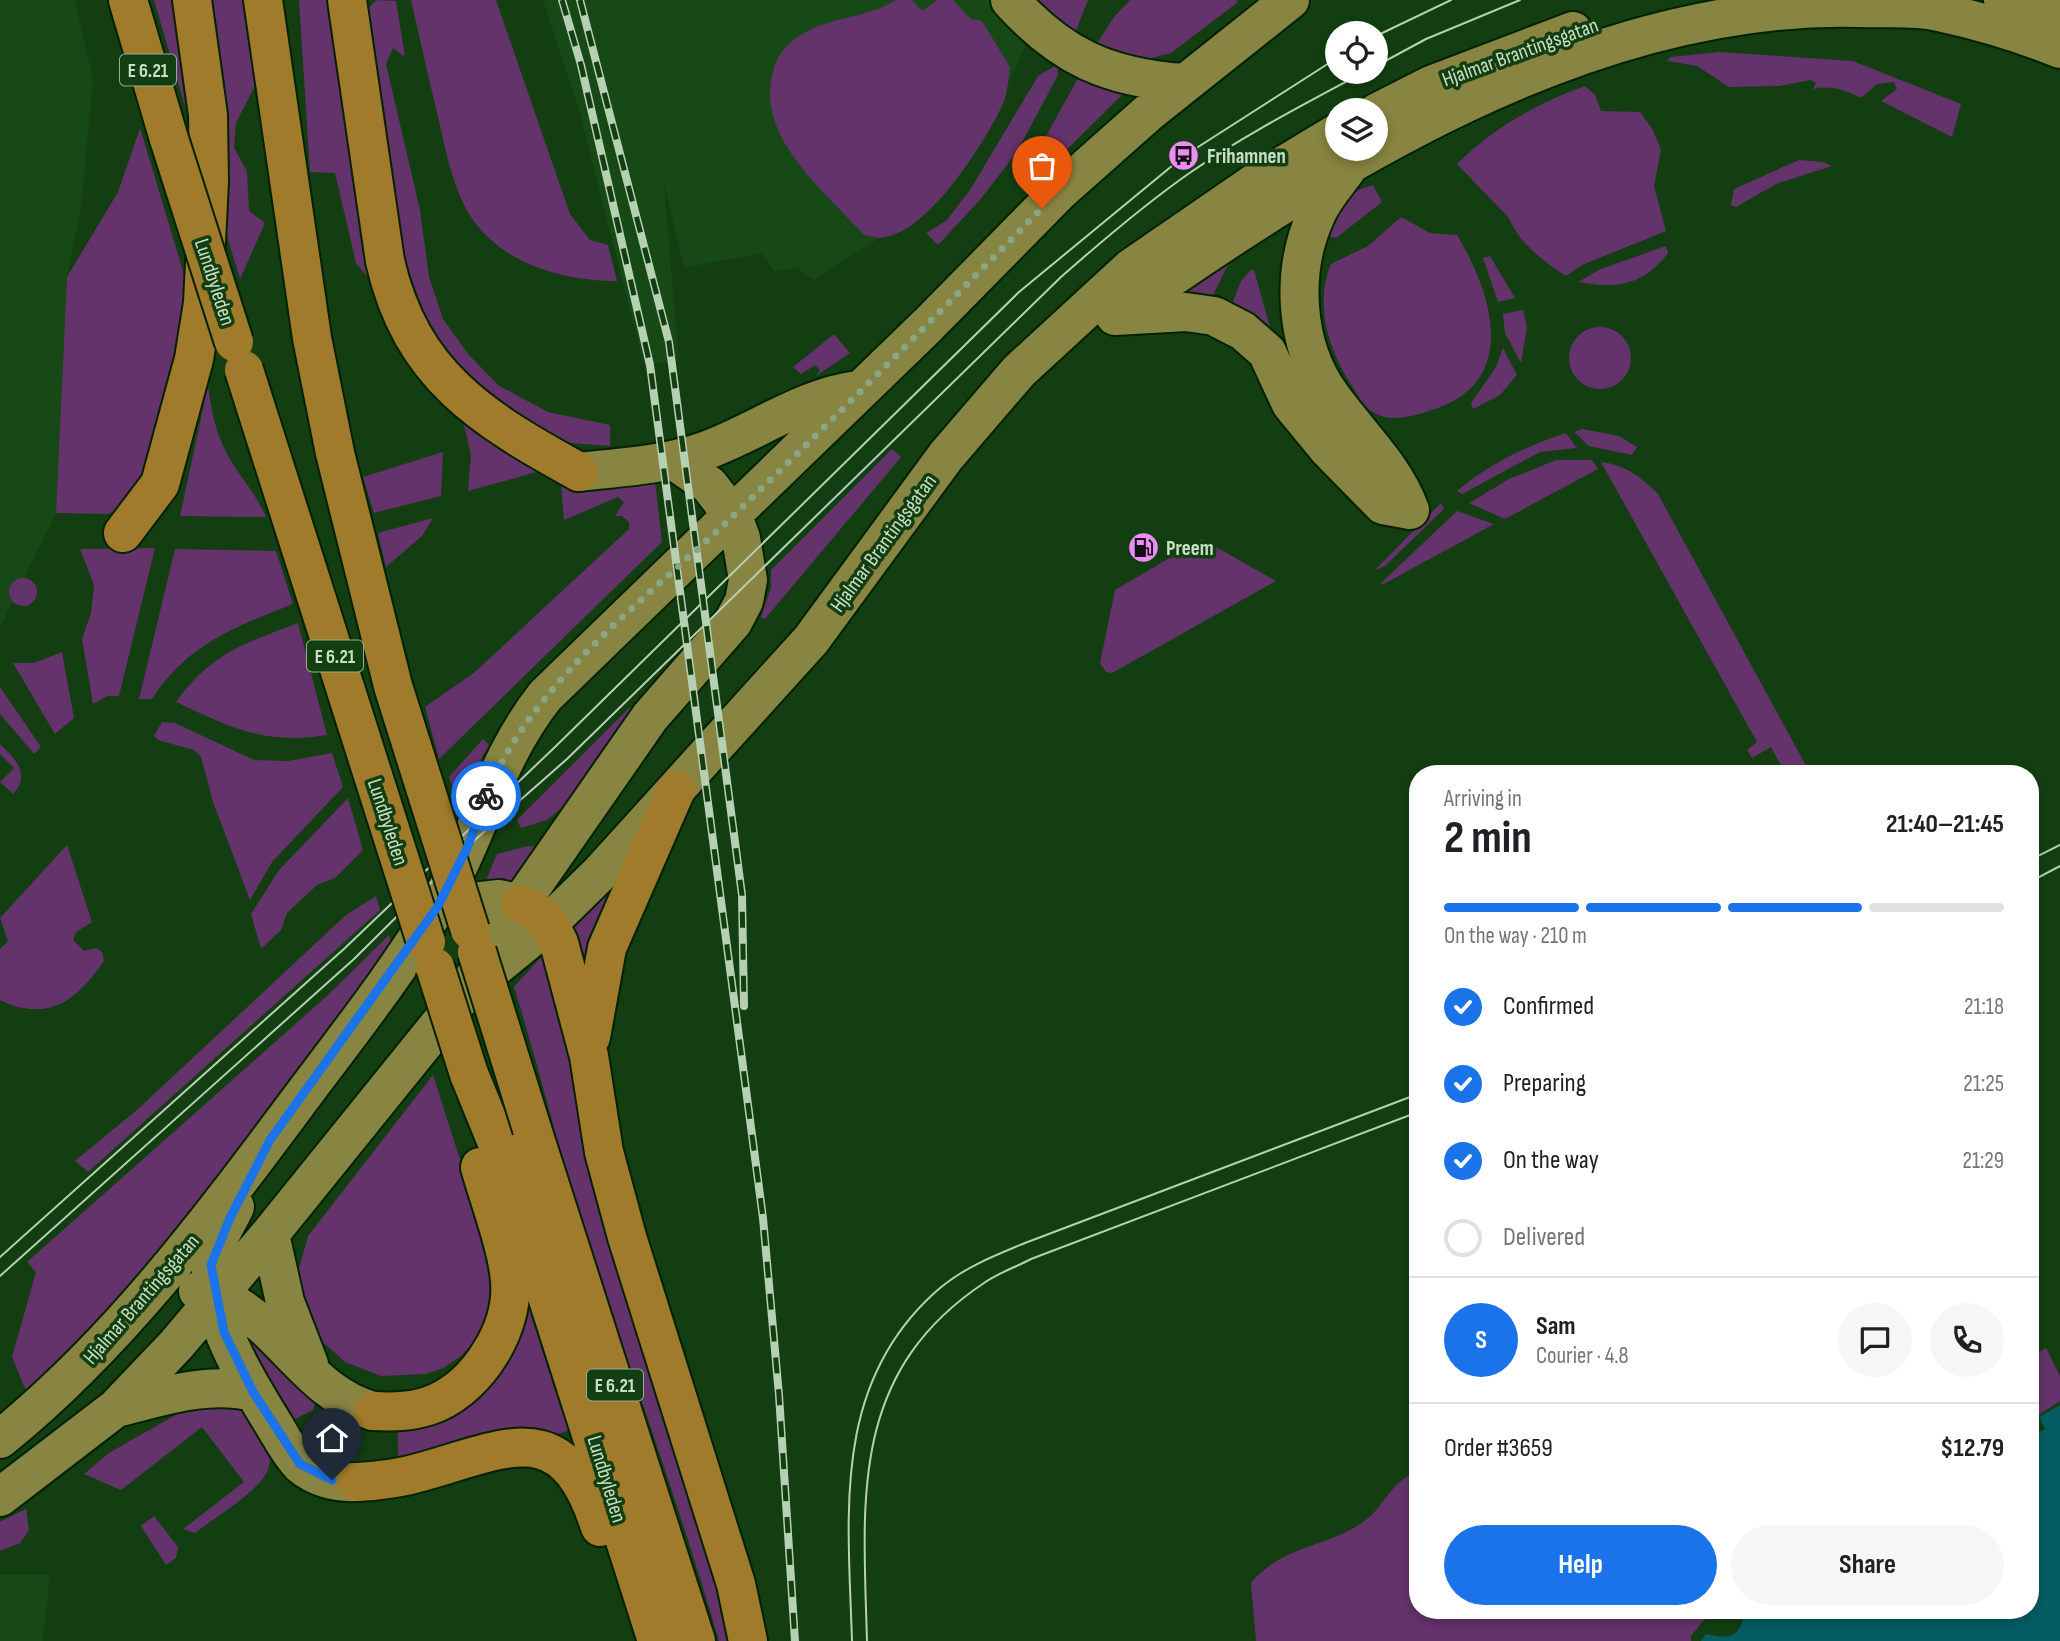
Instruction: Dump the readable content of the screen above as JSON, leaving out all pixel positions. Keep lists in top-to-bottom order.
{
  "streets": {
    "highway": ["E 6.21", "Lundbyleden"],
    "main road": ["Hjalmar Brantingsgatan"]
  },
  "places": {
    "bus stop": ["Frihamnen"],
    "fuel station": ["Preem"]
  },
  "page": {
    "heading": ["2 min", "Arriving in", "21:40–21:45"],
    "panel": [
      "Sam",
      "Courier · 4.8",
      "Order #3659",
      "$12.79"
    ],
    "bar": "On the way · 210 m",
    "list": [
      ["Confirmed", "21:18"],
      ["Preparing", "21:25"],
      ["On the way", "21:29"],
      "Delivered"
    ],
    "round": "S",
    "buttons": ["Help", "Share"]
  }
}
